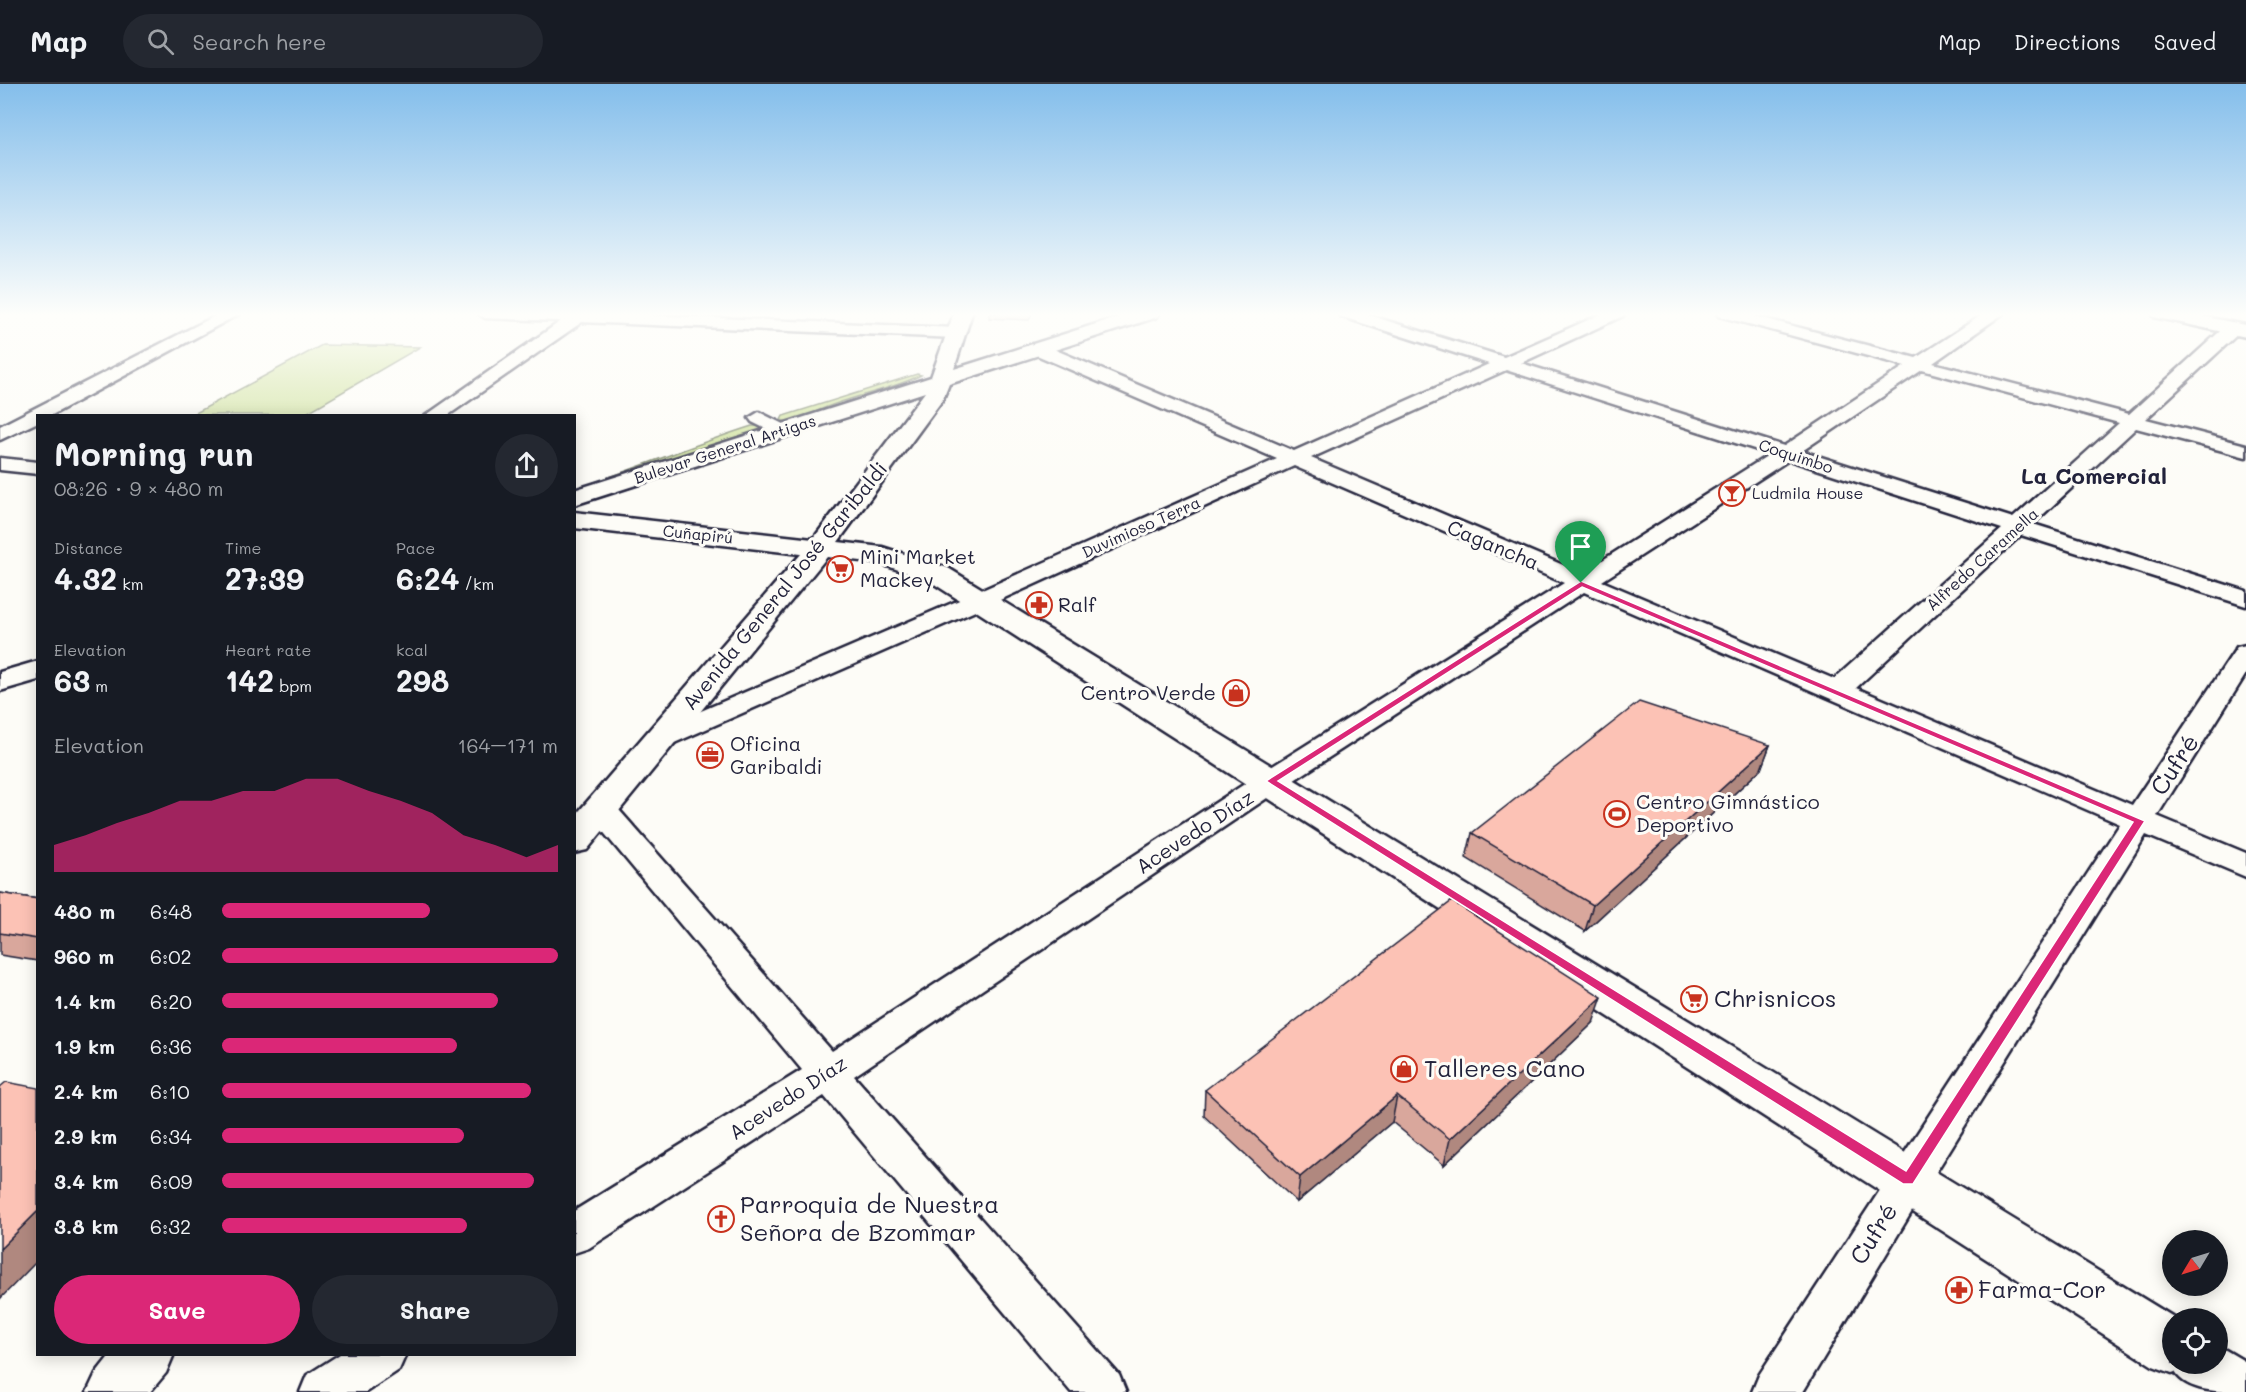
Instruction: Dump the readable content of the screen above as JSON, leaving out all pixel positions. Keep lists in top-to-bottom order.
{
  "streets": {
    "street": [
      "Bulevar General Artigas",
      "Coquimbo",
      "Duvimioso Terra",
      "Cuñapirú",
      "Cagancha",
      "Alfredo Caramella",
      "Avenida General José Garibaldi",
      "Cufré",
      "Acevedo Díaz"
    ]
  },
  "crossings": [
    ["Coquimbo", "Alfredo Caramella"],
    ["Coquimbo", "Acevedo Díaz"],
    ["Duvimioso Terra", "Cuñapirú"],
    ["Duvimioso Terra", "Cagancha"],
    ["Duvimioso Terra", "Avenida General José Garibaldi"],
    ["Cuñapirú", "Avenida General José Garibaldi"],
    ["Cuñapirú", "Cufré"],
    ["Cuñapirú", "Acevedo Díaz"],
    ["Cagancha", "Alfredo Caramella"],
    ["Cagancha", "Cufré"],
    ["Cagancha", "Acevedo Díaz"]
  ],
  "districts": ["La Comercial"],
  "places": {
    "bar": ["Ludmila House"],
    "supermarket": ["Mini Market Mackey", "Chrisnicos"],
    "pharmacy": ["Ralf", "Farma-Cor"],
    "shop": ["Centro Verde", "Talleres Cano"],
    "office": ["Oficina Garibaldi"],
    "sports": ["Centro Gimnástico Deportivo"],
    "church": ["Parroquia de Nuestra Señora de Bzommar"]
  },
  "north": "bottom left",
  "page": {
    "header": "Map",
    "search": "Search here",
    "nav": ["Map", "Directions", "Saved"],
    "heading": ["Morning run", "08:26 · 9 × 480 m"],
    "stats": [
      ["Distance", "4.32 km"],
      ["Time", "27:39"],
      ["Pace", "6:24 /km"],
      ["Elevation", "63 m"],
      ["Heart rate", "142 bpm"],
      ["kcal", "298"]
    ],
    "chart": ["Elevation", "164–171 m"],
    "list": [
      {
        "name": "480 m",
        "note": "6:48"
      },
      {
        "name": "960 m",
        "note": "6:02"
      },
      {
        "name": "1.4 km",
        "note": "6:20"
      },
      {
        "name": "1.9 km",
        "note": "6:36"
      },
      {
        "name": "2.4 km",
        "note": "6:10"
      },
      {
        "name": "2.9 km",
        "note": "6:34"
      },
      {
        "name": "3.4 km",
        "note": "6:09"
      },
      {
        "name": "3.8 km",
        "note": "6:32"
      }
    ],
    "buttons": ["Save", "Share"]
  }
}
